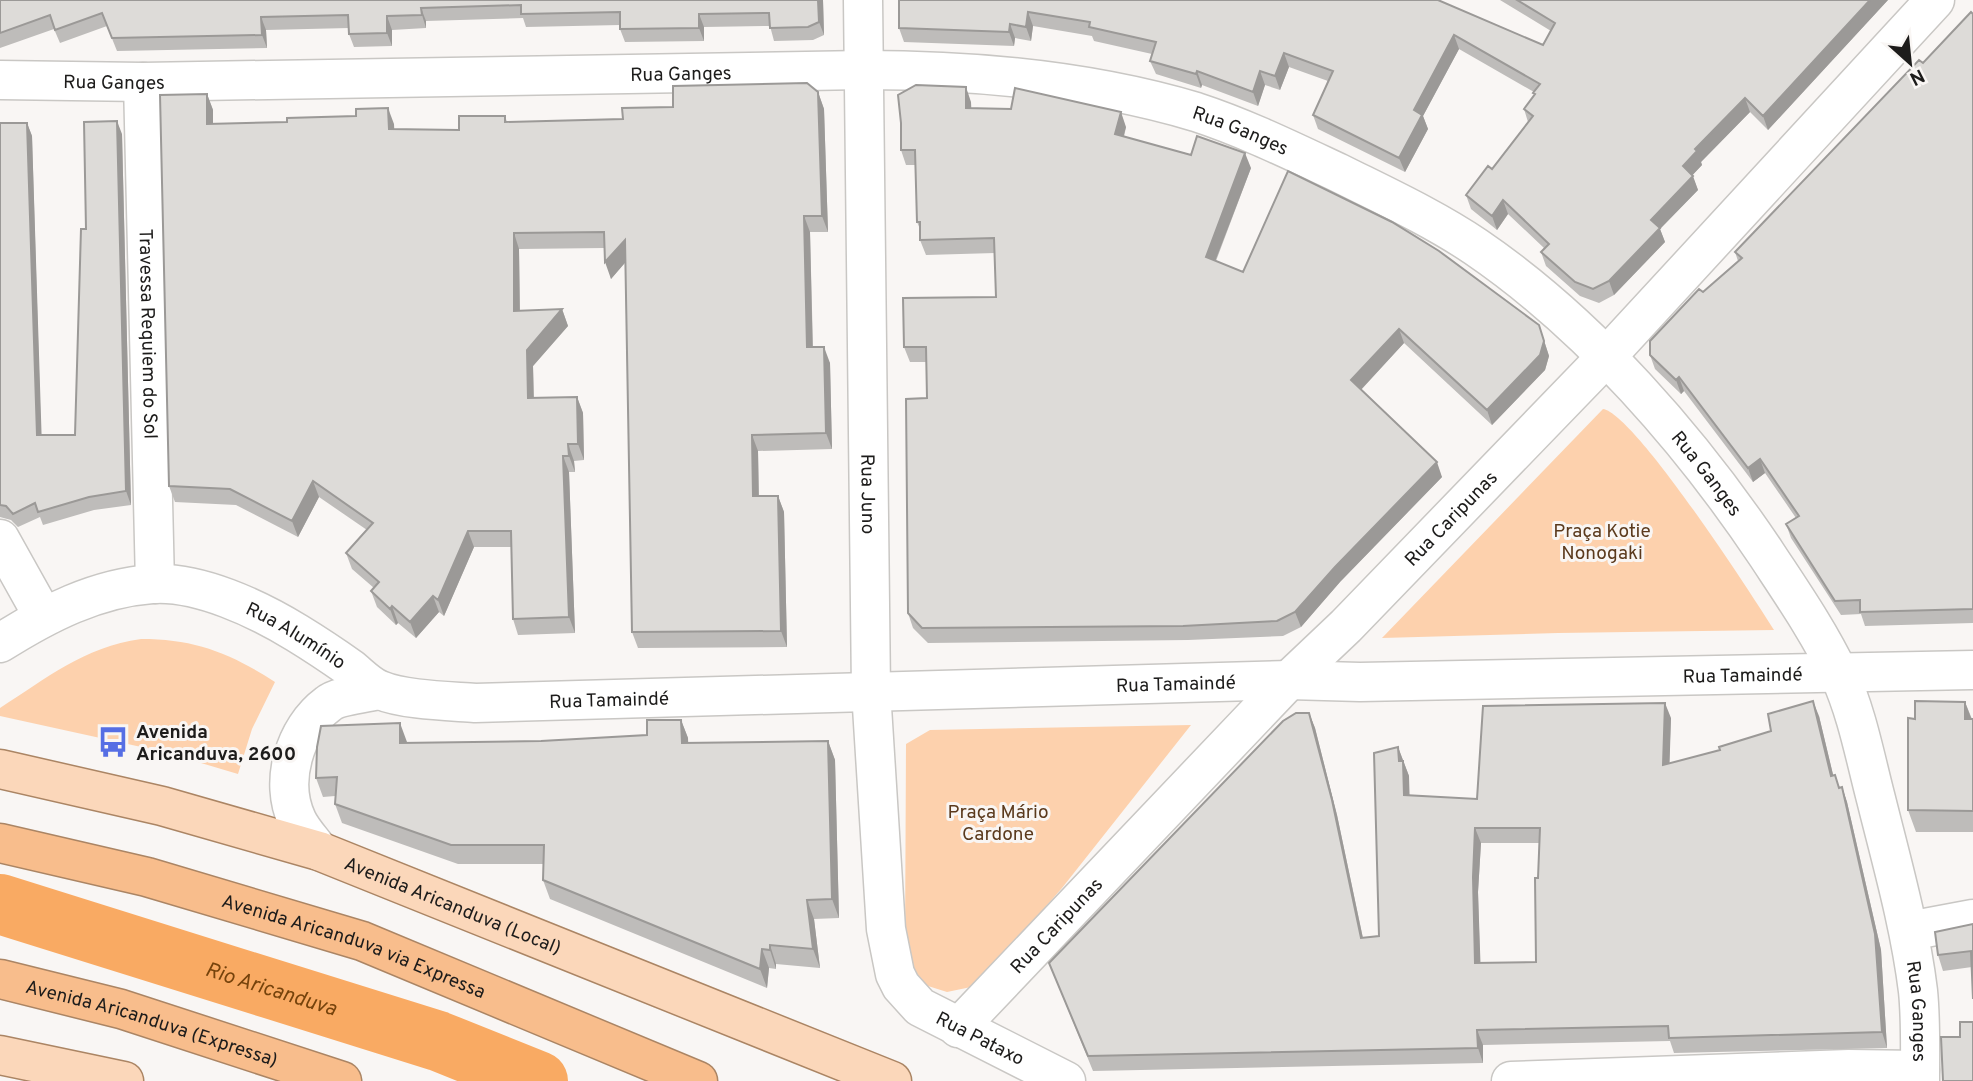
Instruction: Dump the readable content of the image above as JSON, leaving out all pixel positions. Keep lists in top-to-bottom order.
{
  "streets": {
    "highway": ["Avenida Aricanduva via Expressa", "Avenida Aricanduva (Expressa)"],
    "main road": ["Avenida Aricanduva (Local)"],
    "street": [
      "Rua Ganges",
      "Travessa Requiem do Sol",
      "Rua Juno",
      "Rua Caripunas",
      "Rua Alumínio",
      "Rua Tamaindé",
      "Rua Pataxo"
    ]
  },
  "crossings": [
    ["Rua Ganges", "Travessa Requiem do Sol"],
    ["Rua Ganges", "Rua Juno"],
    ["Rua Ganges", "Rua Caripunas"],
    ["Rua Ganges", "Rua Tamaindé"],
    ["Travessa Requiem do Sol", "Rua Alumínio"],
    ["Rua Juno", "Rua Tamaindé"],
    ["Rua Juno", "Rua Pataxo"],
    ["Rua Caripunas", "Rua Tamaindé"],
    ["Rua Caripunas", "Rua Pataxo"],
    ["Rua Alumínio", "Rua Tamaindé"],
    ["Rua Alumínio", "Avenida Aricanduva (Local)"]
  ],
  "water": ["Rio Aricanduva"],
  "parks": ["Praça Kotie Nonogaki", "Praça Mário Cardone"],
  "places": {
    "bus stop": ["Avenida Aricanduva, 2600"]
  },
  "north": "bottom right"
}
